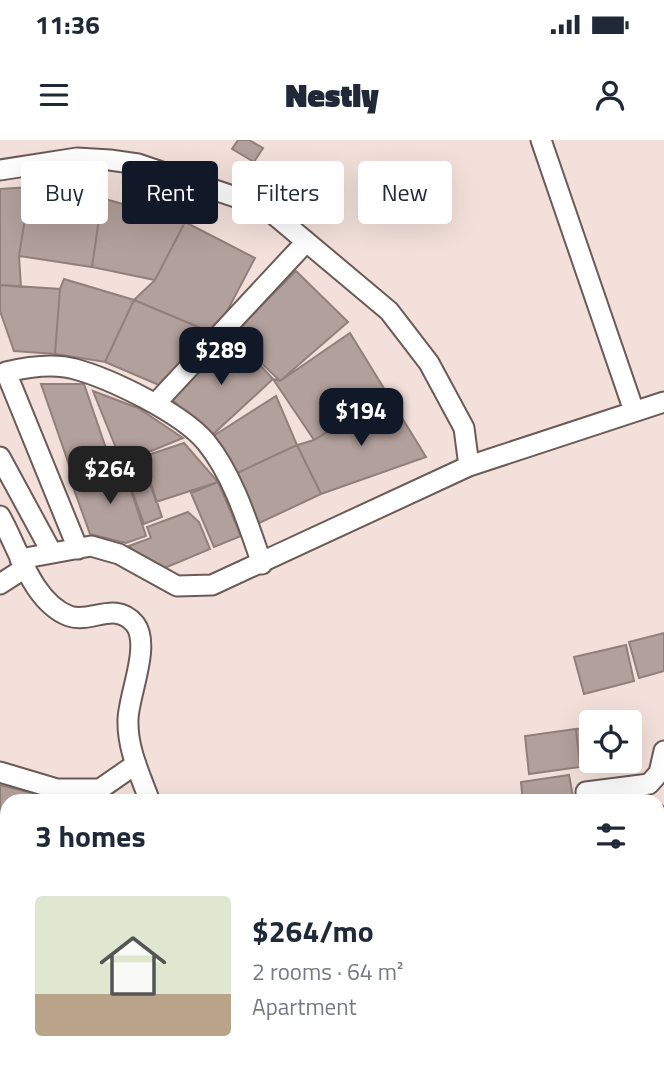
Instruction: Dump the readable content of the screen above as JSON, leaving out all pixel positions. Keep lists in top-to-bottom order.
{
  "page": {
    "status": "11:36",
    "header": "Nestly",
    "chip": [
      "Buy",
      "Rent",
      "Filters",
      "New"
    ],
    "price": ["$289", "$194", "$264"],
    "heading": "3 homes",
    "list": [
      {
        "name": "$264/mo",
        "note": "2 rooms · 64 m² · Apartment"
      }
    ]
  }
}
